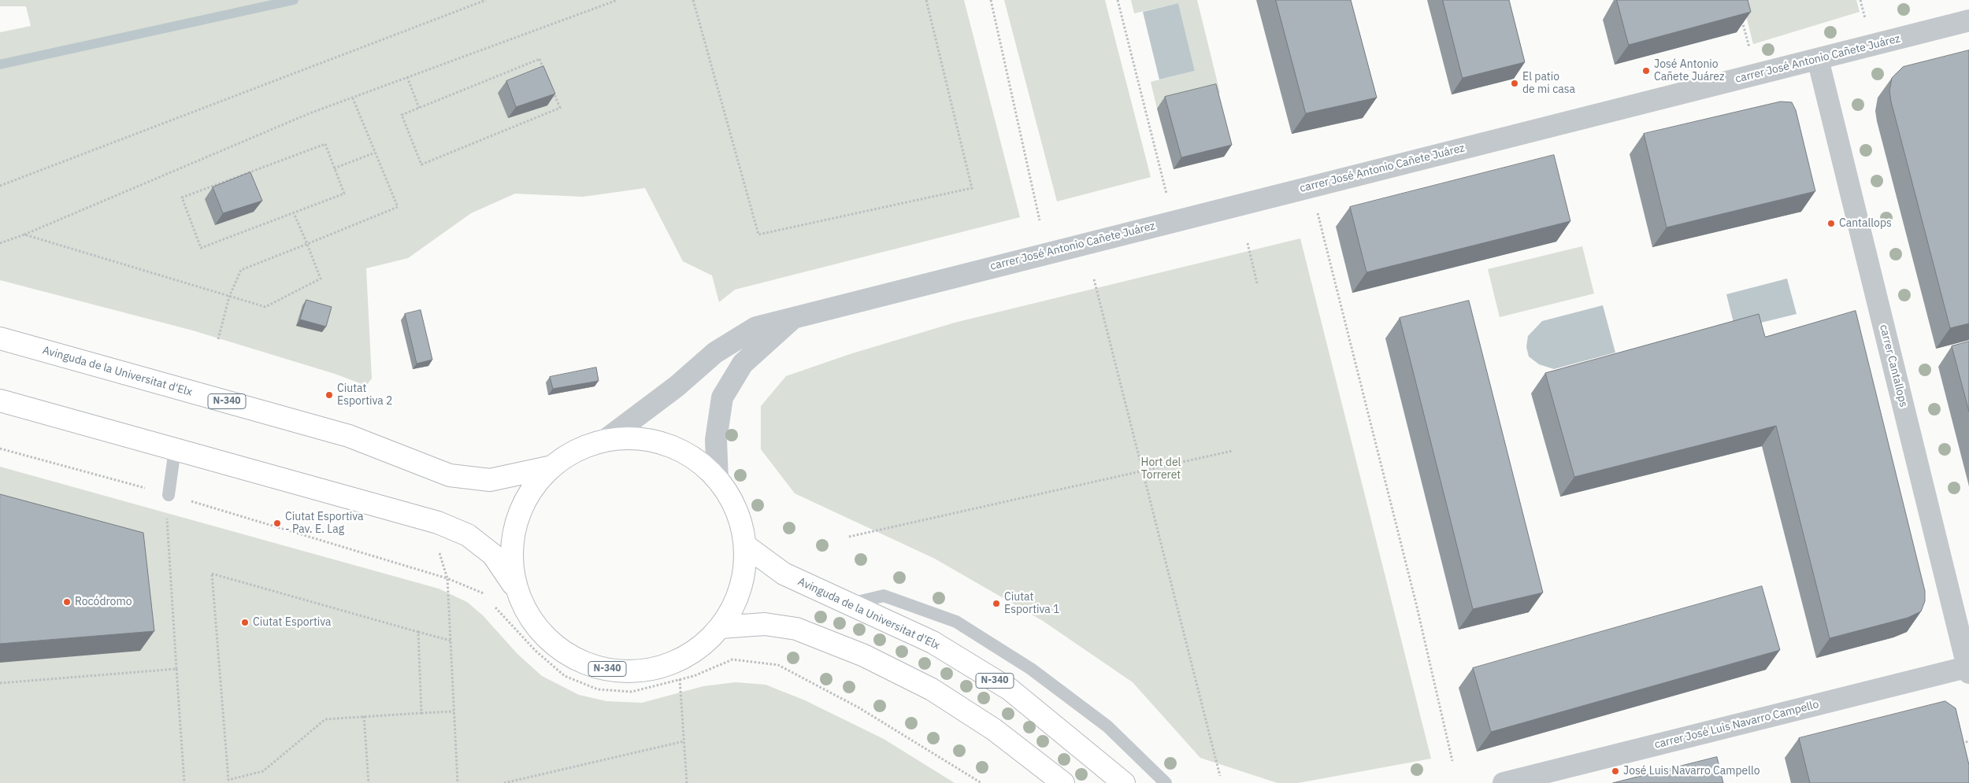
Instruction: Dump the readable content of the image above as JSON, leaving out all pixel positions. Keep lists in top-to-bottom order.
{
  "streets": {
    "highway": ["Avinguda de la Universitat d'Elx", "N-340"],
    "street": ["carrer José Antonio Cañete Juárez", "carrer Cantallops", "carrer José Luis Navarro Campello"]
  },
  "crossings": [
    ["carrer José Antonio Cañete Juárez", "carrer Cantallops"],
    ["carrer José Antonio Cañete Juárez", "N-340"],
    ["carrer Cantallops", "carrer José Luis Navarro Campello"],
    ["Avinguda de la Universitat d'Elx", "N-340"]
  ],
  "parks": ["Hort del Torreret"],
  "places": [
    "José Antonio Cañete Juárez",
    "El patio de mi casa",
    "Cantallops",
    "Ciutat Esportiva 2",
    "Ciutat Esportiva - Pav. E. Lag",
    "Rocódromo",
    "Ciutat Esportiva 1",
    "Ciutat Esportiva",
    "José Luis Navarro Campello"
  ]
}
